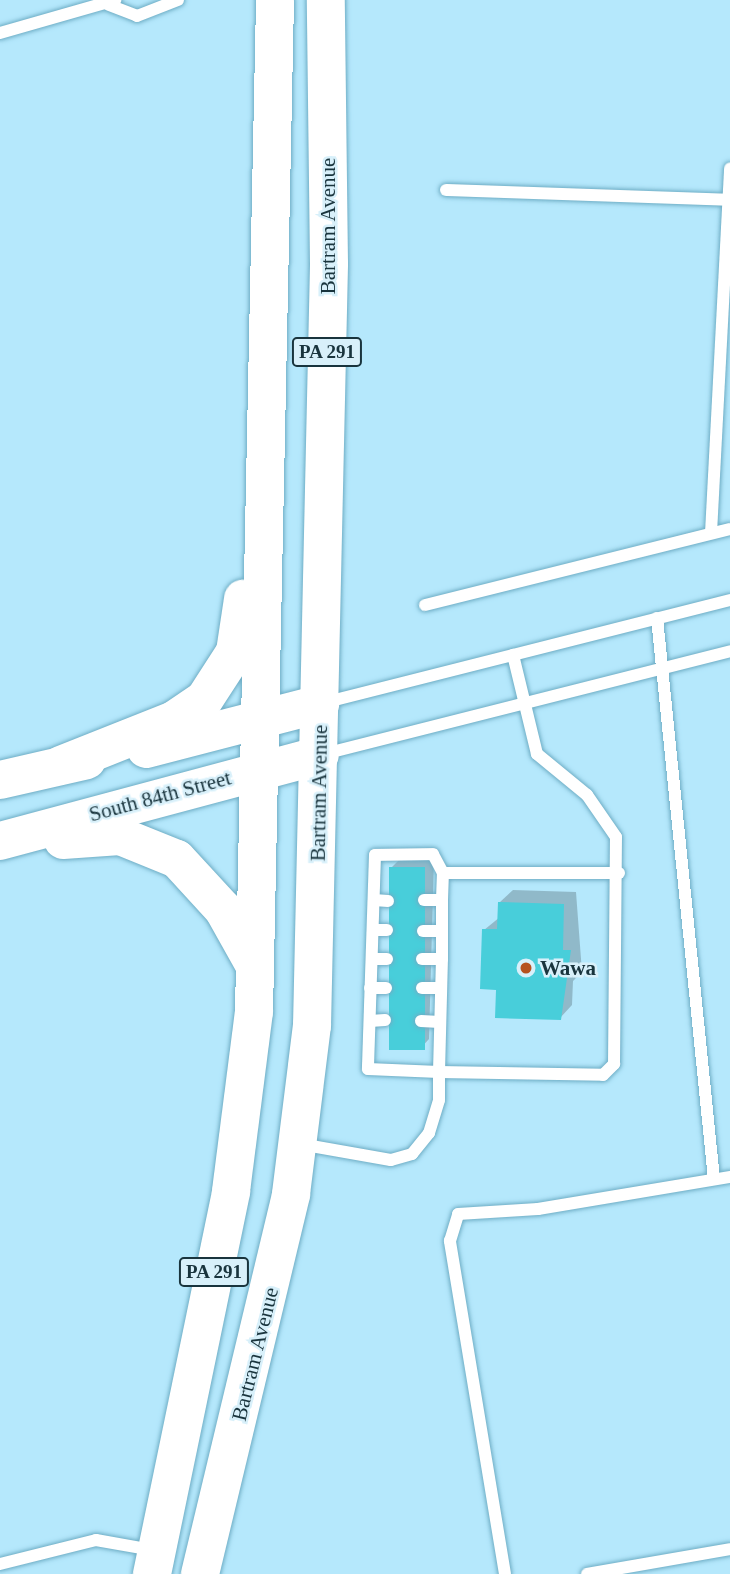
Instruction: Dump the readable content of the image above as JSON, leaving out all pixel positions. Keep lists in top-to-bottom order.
{
  "streets": {
    "main road": ["Bartram Avenue", "PA 291", "South 84th Street"]
  },
  "crossings": [
    ["Bartram Avenue", "South 84th Street"],
    ["PA 291", "South 84th Street"]
  ],
  "places": ["Wawa"]
}
